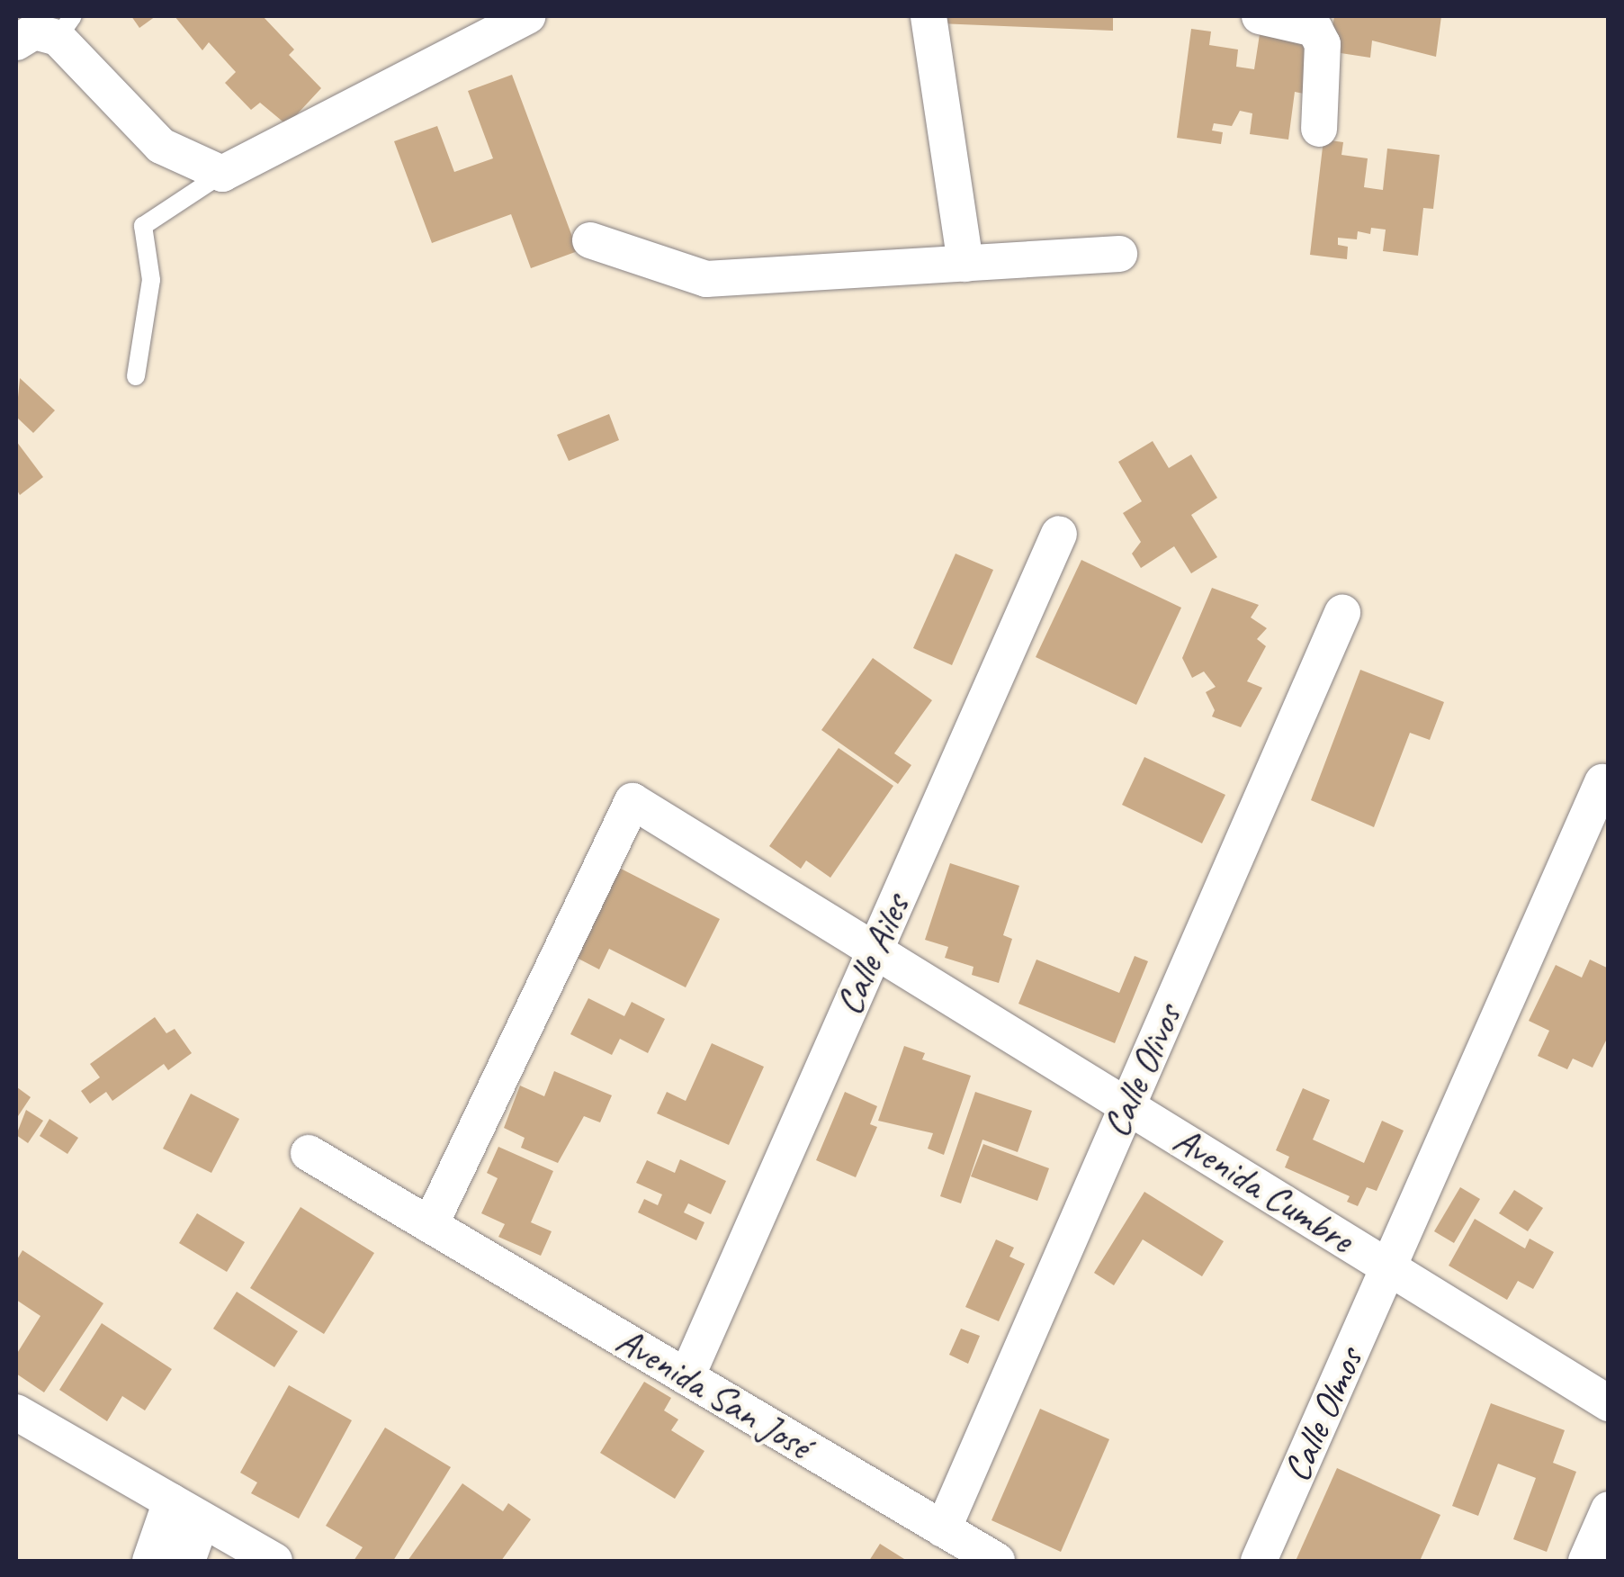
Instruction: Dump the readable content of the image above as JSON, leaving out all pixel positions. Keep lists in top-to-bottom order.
{
  "streets": {
    "street": [
      "Calle Ailes",
      "Calle Olivos",
      "Avenida Cumbre",
      "Avenida San José",
      "Calle Olmos"
    ]
  },
  "crossings": [
    ["Calle Ailes", "Avenida Cumbre"],
    ["Calle Ailes", "Avenida San José"],
    ["Calle Olivos", "Avenida Cumbre"],
    ["Calle Olivos", "Avenida San José"],
    ["Avenida Cumbre", "Avenida San José"],
    ["Avenida Cumbre", "Calle Olmos"]
  ]
}
